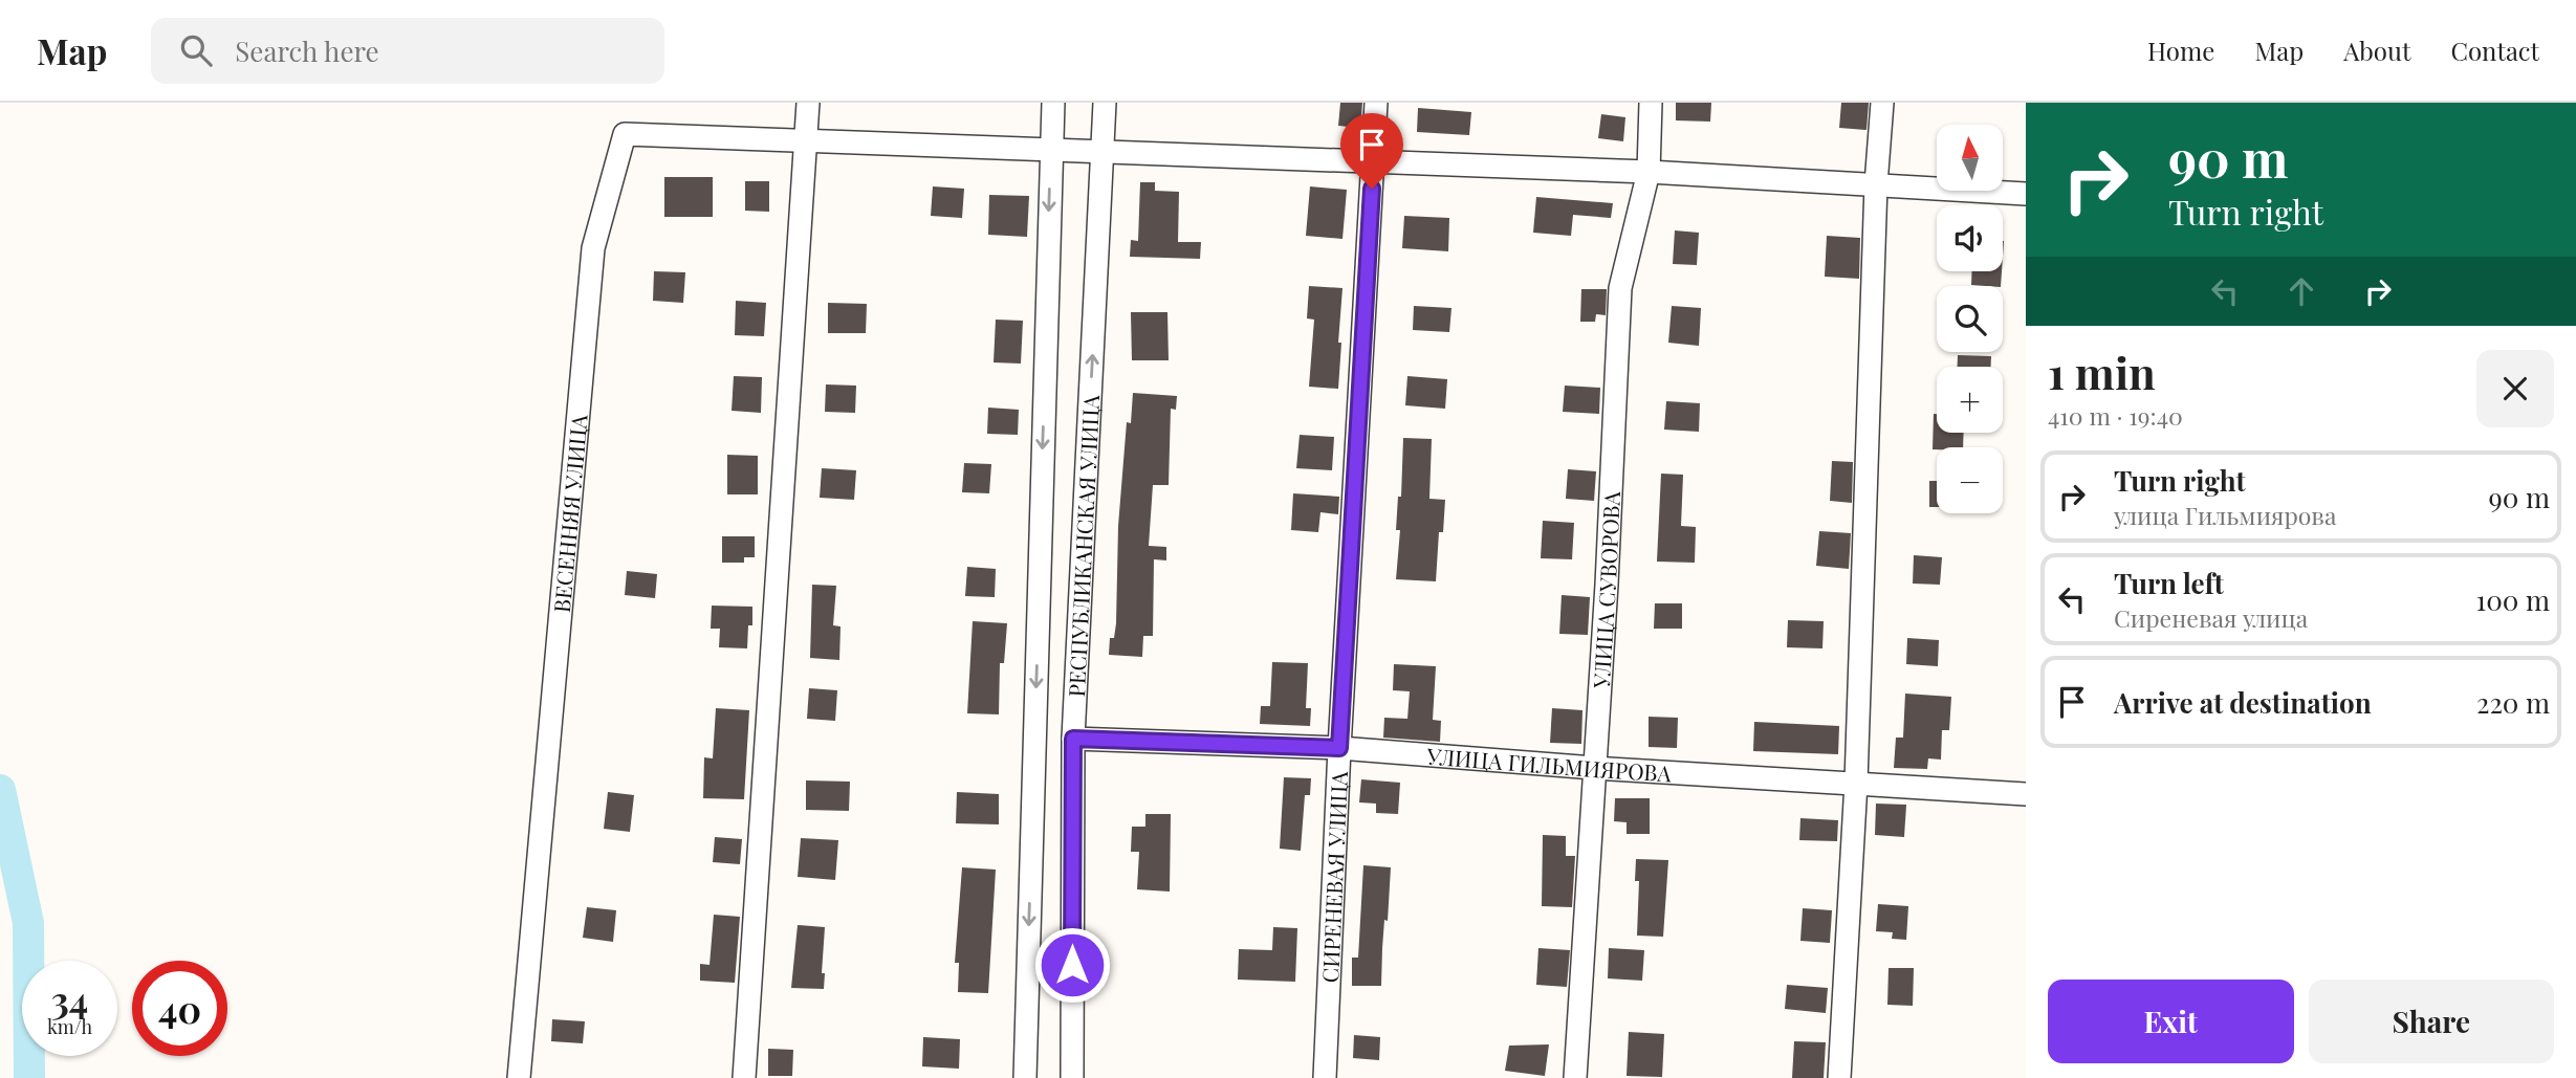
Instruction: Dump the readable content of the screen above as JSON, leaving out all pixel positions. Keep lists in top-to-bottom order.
{
  "streets": {
    "street": [
      "ВЕСЕННЯЯ УЛИЦА",
      "РЕСПУБЛИКАНСКАЯ УЛИЦА",
      "УЛИЦА СУВОРОВА",
      "УЛИЦА ГИЛЬМИЯРОВА",
      "СИРЕНЕВАЯ УЛИЦА"
    ]
  },
  "crossings": [
    ["ВЕСЕННЯЯ УЛИЦА", "РЕСПУБЛИКАНСКАЯ УЛИЦА"],
    ["ВЕСЕННЯЯ УЛИЦА", "УЛИЦА СУВОРОВА"],
    ["ВЕСЕННЯЯ УЛИЦА", "СИРЕНЕВАЯ УЛИЦА"],
    ["РЕСПУБЛИКАНСКАЯ УЛИЦА", "УЛИЦА ГИЛЬМИЯРОВА"],
    ["УЛИЦА СУВОРОВА", "УЛИЦА ГИЛЬМИЯРОВА"],
    ["УЛИЦА ГИЛЬМИЯРОВА", "СИРЕНЕВАЯ УЛИЦА"]
  ],
  "north": "top",
  "page": {
    "header": "Map",
    "search": "Search here",
    "nav": [
      "Home",
      "Map",
      "About",
      "Contact"
    ],
    "turn": ["90 m", "Turn right"],
    "map_buttons": ["+", "−"],
    "heading": ["1 min", "410 m · 19:40"],
    "list": [
      {
        "name": "Turn right",
        "note": "улица Гильмиярова",
        "value": "90 m"
      },
      {
        "name": "Turn left",
        "note": "Сиреневая улица",
        "value": "100 m"
      },
      {
        "name": "Arrive at destination",
        "value": "220 m"
      }
    ],
    "speed": "34 km/h",
    "limit": "40",
    "buttons": ["Exit", "Share"]
  }
}
